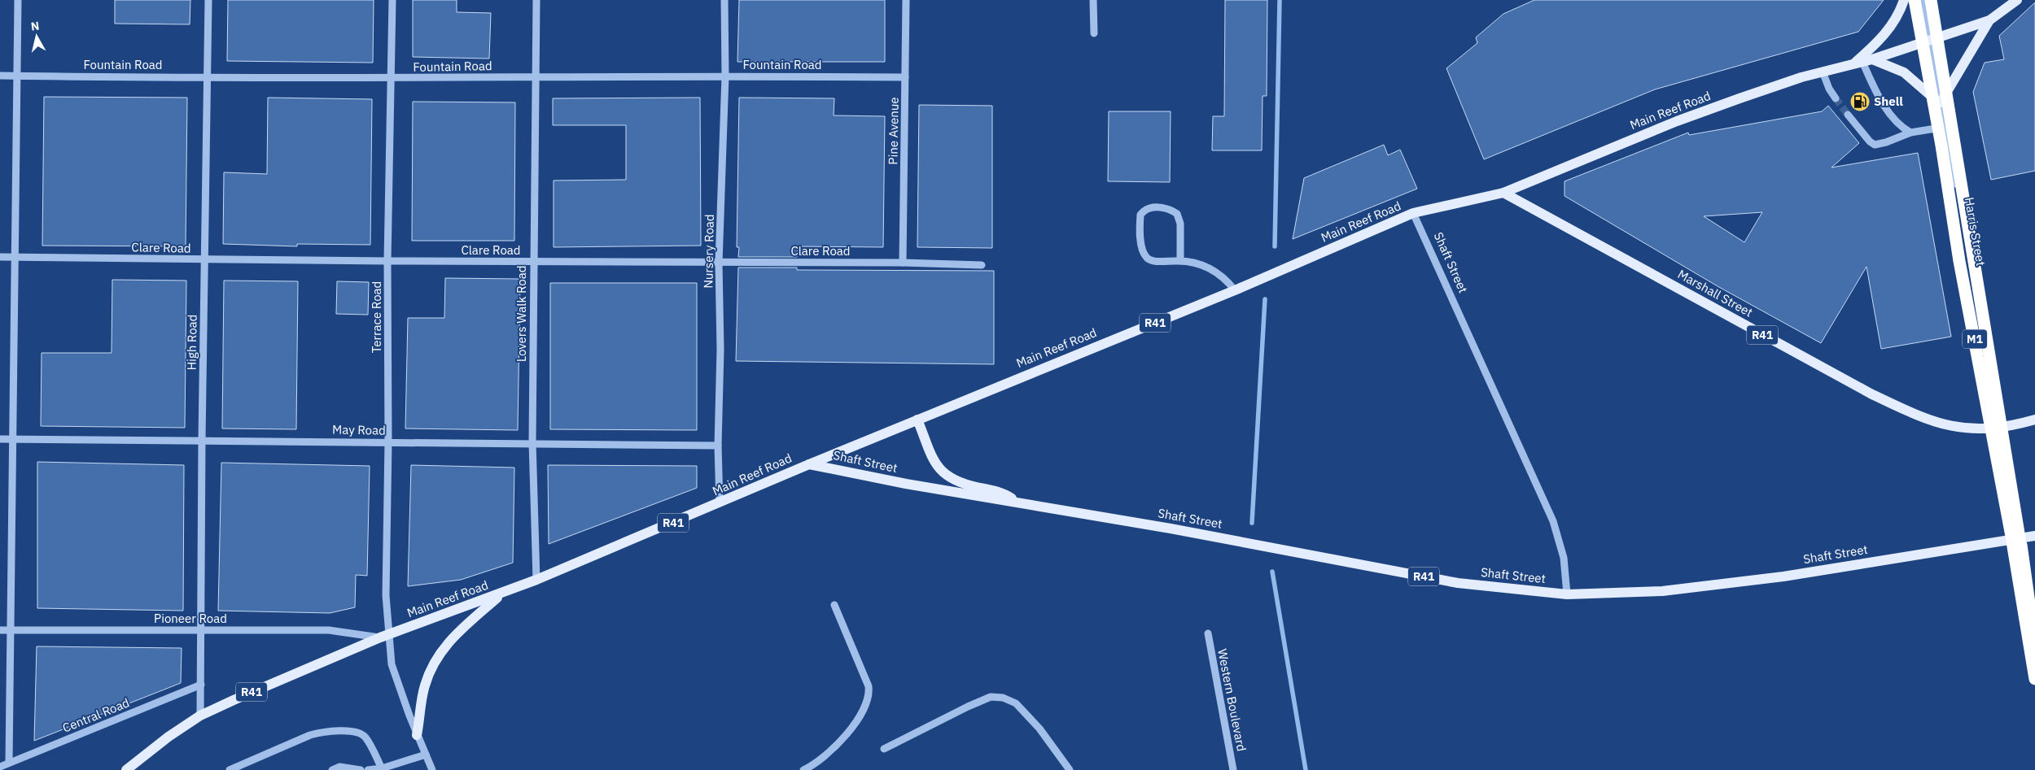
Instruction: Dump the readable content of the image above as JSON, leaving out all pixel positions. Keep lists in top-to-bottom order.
{
  "streets": {
    "highway": ["M1"],
    "main road": [
      "Main Reef Road",
      "Shaft Street",
      "Marshall Street",
      "R41"
    ],
    "street": [
      "Fountain Road",
      "Pine Avenue",
      "Harris Street",
      "Clare Road",
      "Nursery Road",
      "Lovers Walk Road",
      "Terrace Road",
      "High Road",
      "May Road",
      "Pioneer Road",
      "Western Boulevard",
      "Central Road"
    ]
  },
  "crossings": [
    ["Fountain Road", "Pine Avenue"],
    ["Fountain Road", "Nursery Road"],
    ["Fountain Road", "Lovers Walk Road"],
    ["Fountain Road", "Terrace Road"],
    ["Fountain Road", "High Road"],
    ["Main Reef Road", "Harris Street"],
    ["Main Reef Road", "Nursery Road"],
    ["Main Reef Road", "Shaft Street"],
    ["Main Reef Road", "Marshall Street"],
    ["Main Reef Road", "Lovers Walk Road"],
    ["Main Reef Road", "Terrace Road"],
    ["Main Reef Road", "High Road"],
    ["Main Reef Road", "Pioneer Road"],
    ["Pine Avenue", "Clare Road"],
    ["Harris Street", "Marshall Street"],
    ["Clare Road", "Nursery Road"],
    ["Clare Road", "Lovers Walk Road"],
    ["Clare Road", "Terrace Road"],
    ["Clare Road", "High Road"],
    ["Nursery Road", "May Road"],
    ["Lovers Walk Road", "May Road"],
    ["Terrace Road", "May Road"],
    ["Terrace Road", "Pioneer Road"],
    ["High Road", "May Road"],
    ["High Road", "Pioneer Road"],
    ["High Road", "Central Road"]
  ],
  "places": {
    "fuel station": ["Shell"]
  },
  "north": "top"
}
